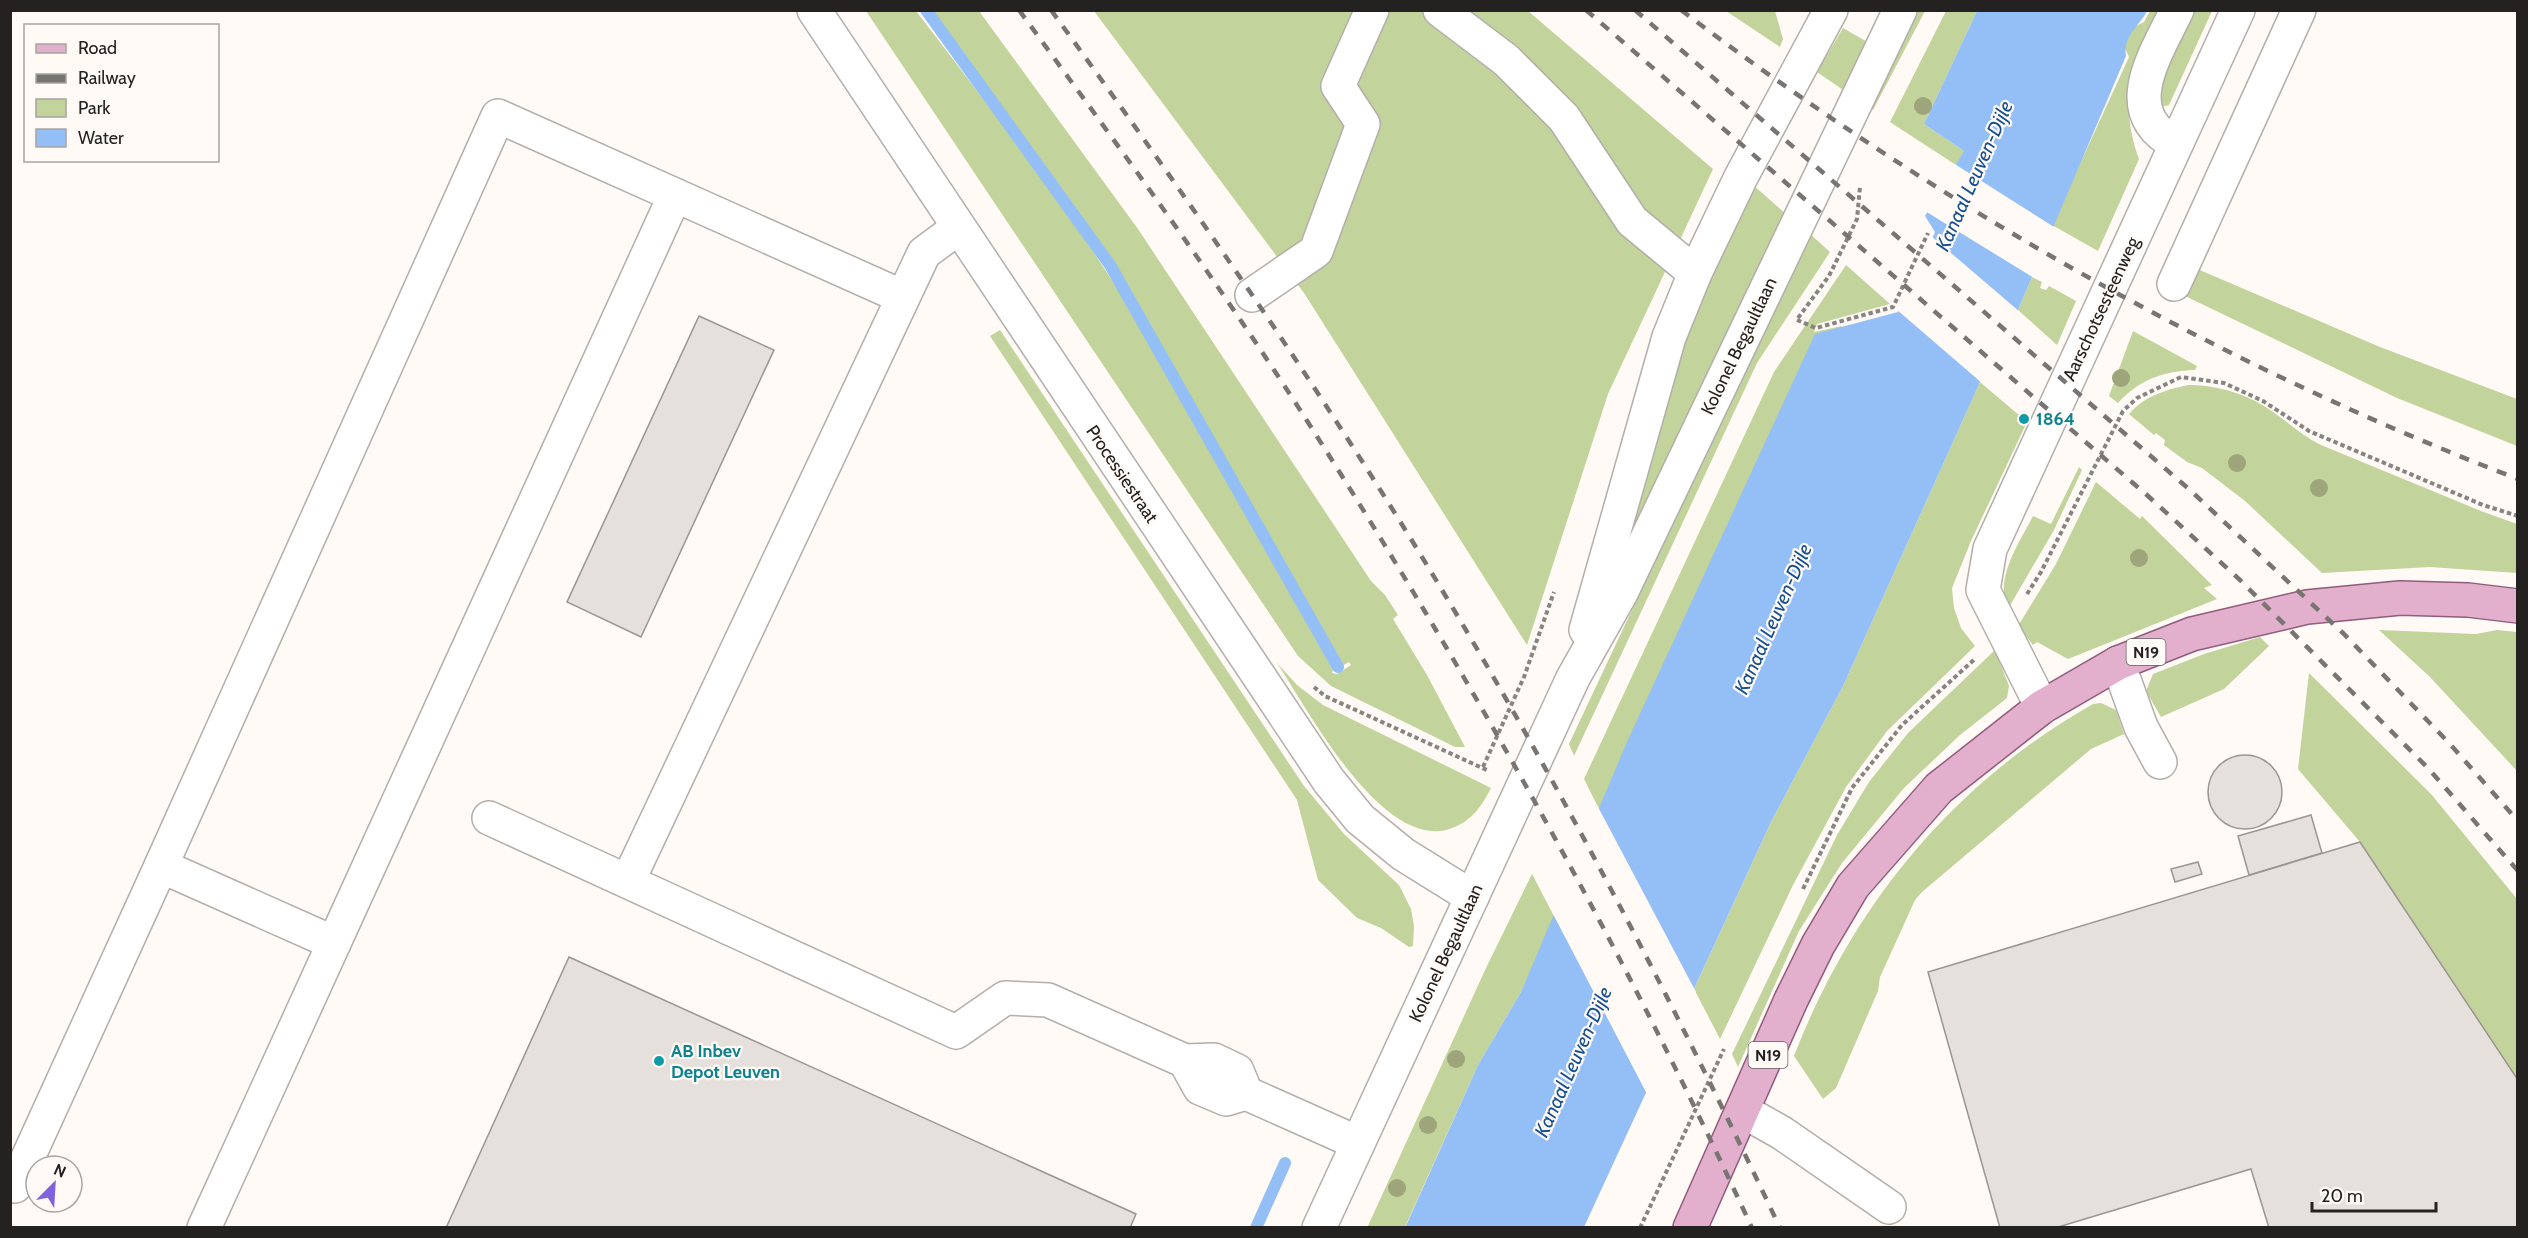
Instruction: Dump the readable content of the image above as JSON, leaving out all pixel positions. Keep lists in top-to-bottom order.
{
  "streets": {
    "main road": ["N19"],
    "street": ["Aarschotsesteenweg", "Kolonel Begaultlaan", "Processiestraat"]
  },
  "crossings": [
    ["Aarschotsesteenweg", "N19"],
    ["Kolonel Begaultlaan", "Processiestraat"]
  ],
  "water": ["Kanaal Leuven-Dijle"],
  "places": ["1864", "AB Inbev Depot Leuven"],
  "legend": [
    "Road",
    "Railway",
    "Park",
    "Water"
  ],
  "scale_bar": "20 m",
  "north": "top right"
}
